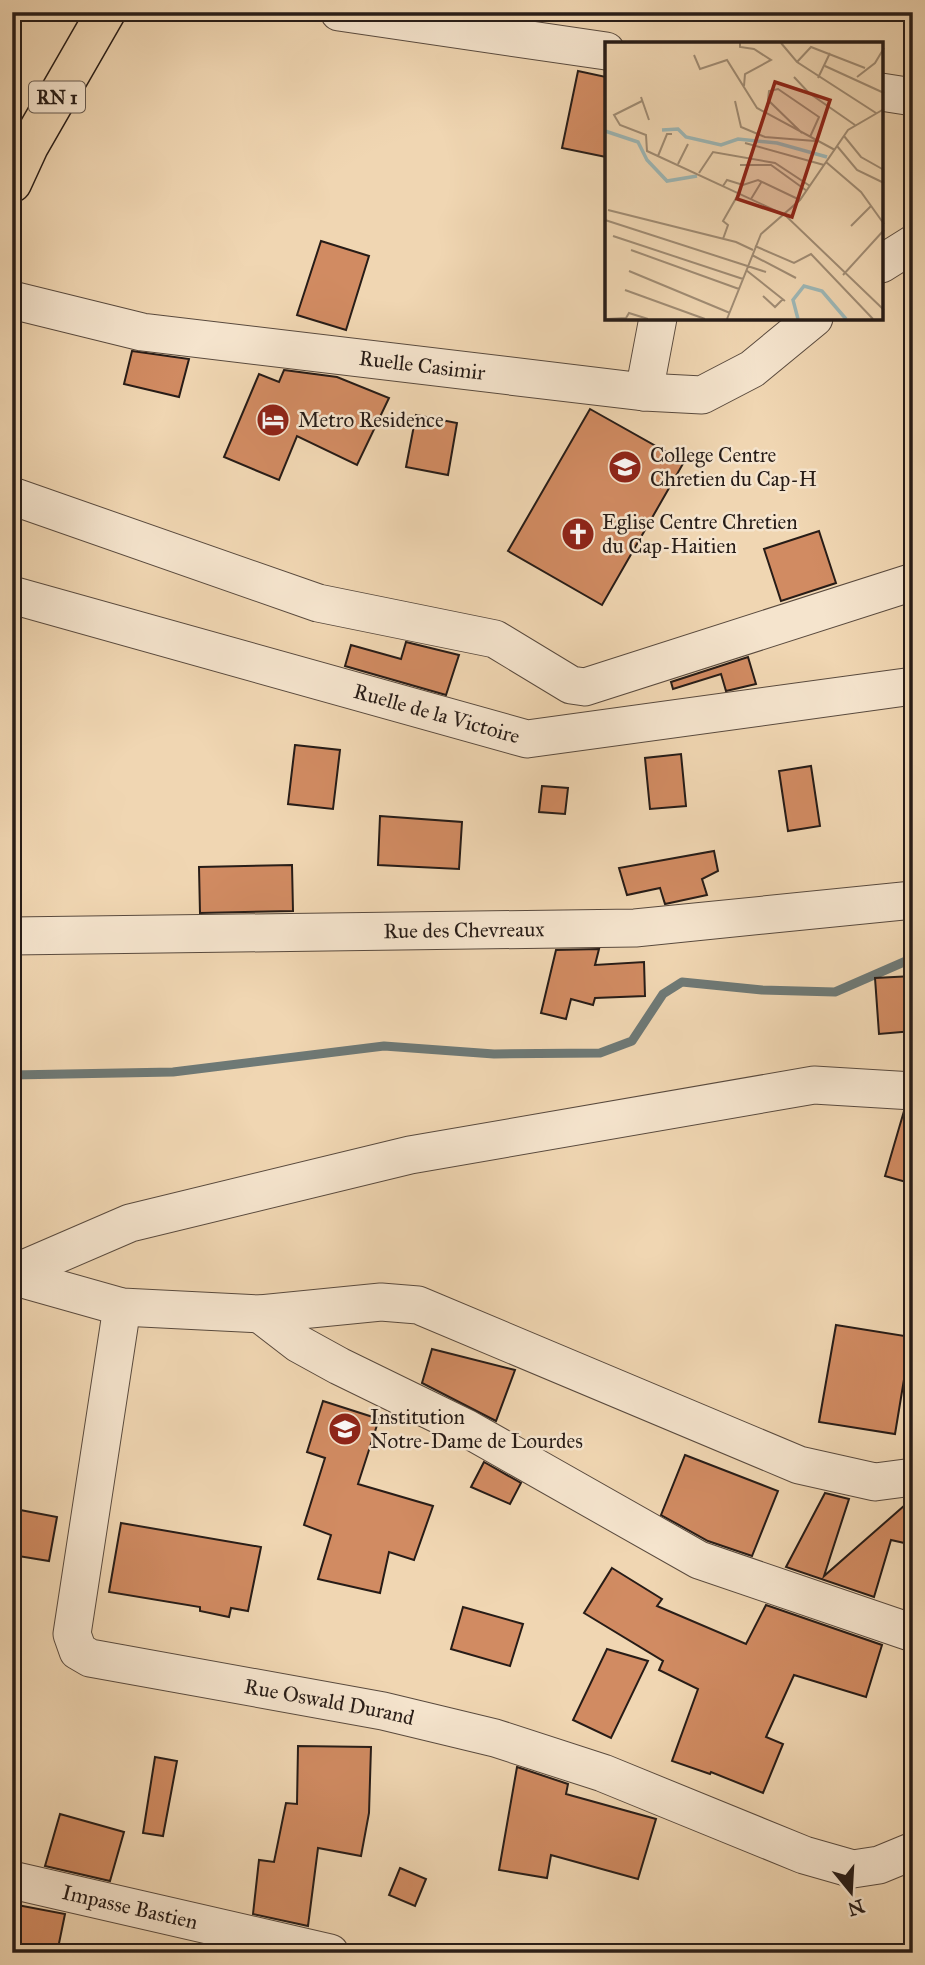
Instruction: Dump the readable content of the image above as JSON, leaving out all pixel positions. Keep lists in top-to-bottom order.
{
  "streets": {
    "main road": ["RN 1"],
    "street": [
      "Ruelle Casimir",
      "Ruelle de la Victoire",
      "Rue des Chevreaux",
      "Rue Oswald Durand",
      "Impasse Bastien"
    ]
  },
  "places": {
    "hotel": ["Metro Residence"],
    "school or university": ["College Centre Chretien du Cap-H", "Institution Notre-Dame de Lourdes"],
    "church": ["Eglise Centre Chretien du Cap-Haitien"]
  },
  "north": "bottom"
}
